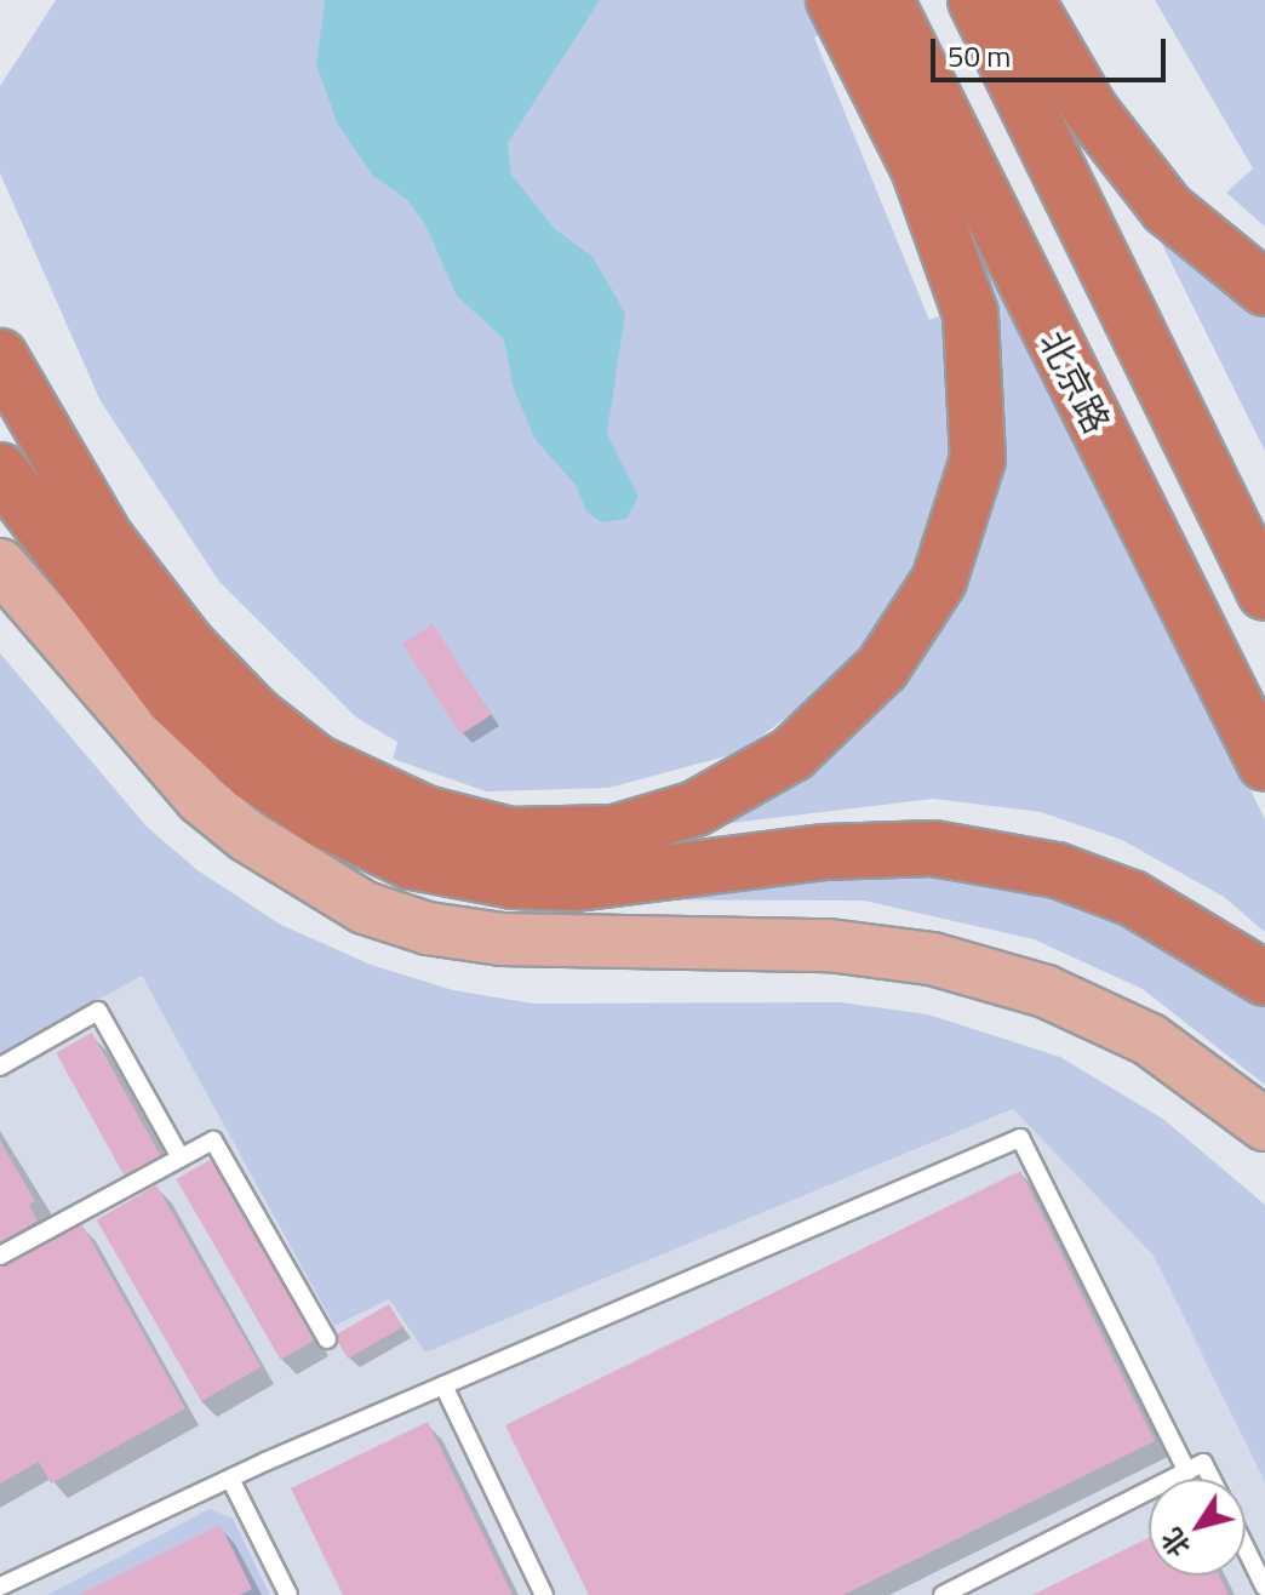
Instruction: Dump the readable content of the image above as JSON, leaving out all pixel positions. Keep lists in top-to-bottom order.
{
  "streets": {
    "highway": ["北京路"]
  },
  "scale_bar": "50 m",
  "north": "bottom left"
}
